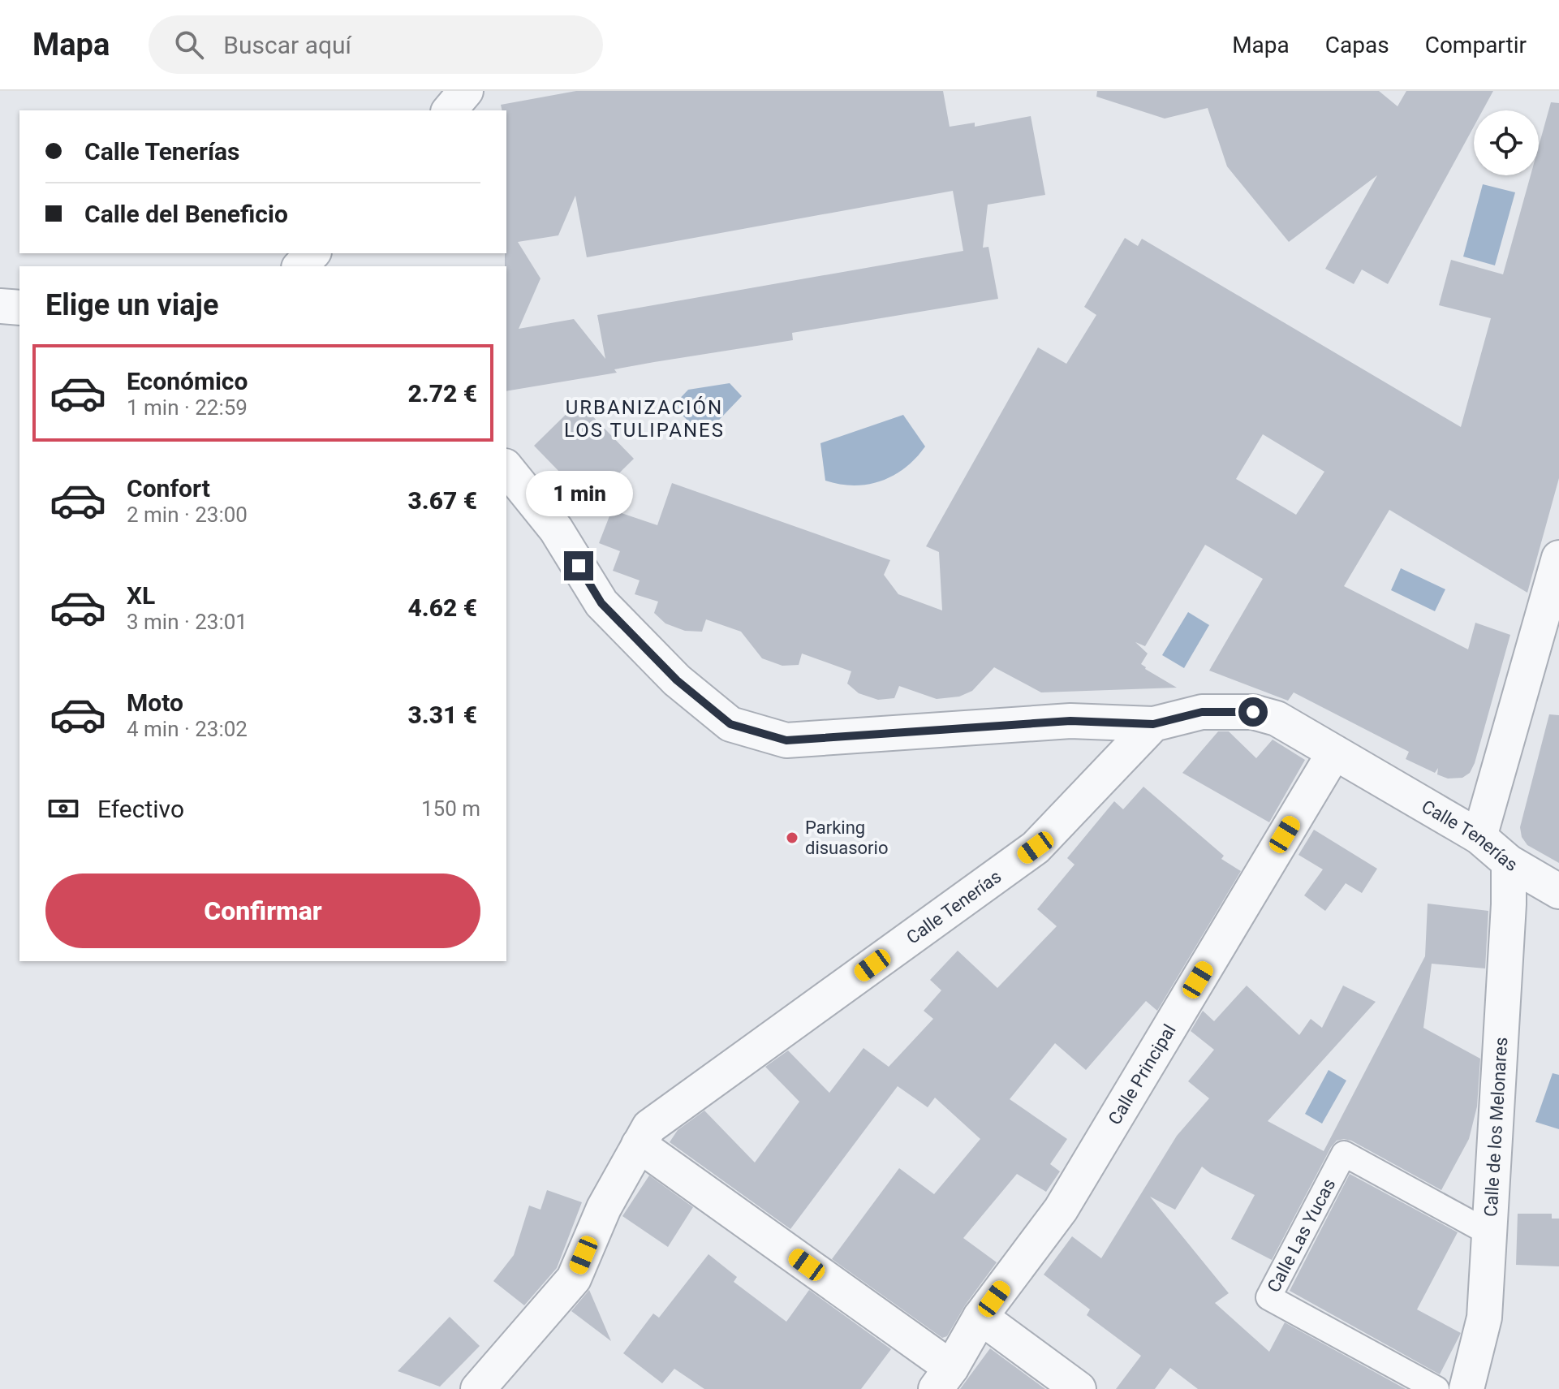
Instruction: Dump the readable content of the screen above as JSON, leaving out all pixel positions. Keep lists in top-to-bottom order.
{
  "streets": {
    "street": [
      "Calle Tenerías",
      "Calle Principal",
      "Calle de los Melonares",
      "Calle Las Yucas"
    ]
  },
  "crossings": [
    ["Calle Tenerías", "Calle Principal"],
    ["Calle Tenerías", "Calle de los Melonares"],
    ["Calle de los Melonares", "Calle Las Yucas"]
  ],
  "districts": ["URBANIZACIÓN LOS TULIPANES"],
  "places": ["Parking disuasorio"],
  "page": {
    "header": "Mapa",
    "search": "Buscar aquí",
    "nav": ["Mapa", "Capas", "Compartir"],
    "banner": ["Calle Tenerías", "Calle del Beneficio"],
    "heading": "Elige un viaje",
    "list": [
      {
        "name": "Económico",
        "note": "1 min · 22:59",
        "value": "2.72 €"
      },
      {
        "name": "Confort",
        "note": "2 min · 23:00",
        "value": "3.67 €"
      },
      {
        "name": "XL",
        "note": "3 min · 23:01",
        "value": "4.62 €"
      },
      {
        "name": "Moto",
        "note": "4 min · 23:02",
        "value": "3.31 €"
      }
    ],
    "bubble": "1 min",
    "pay": ["Efectivo", "150 m"],
    "buttons": "Confirmar"
  }
}
